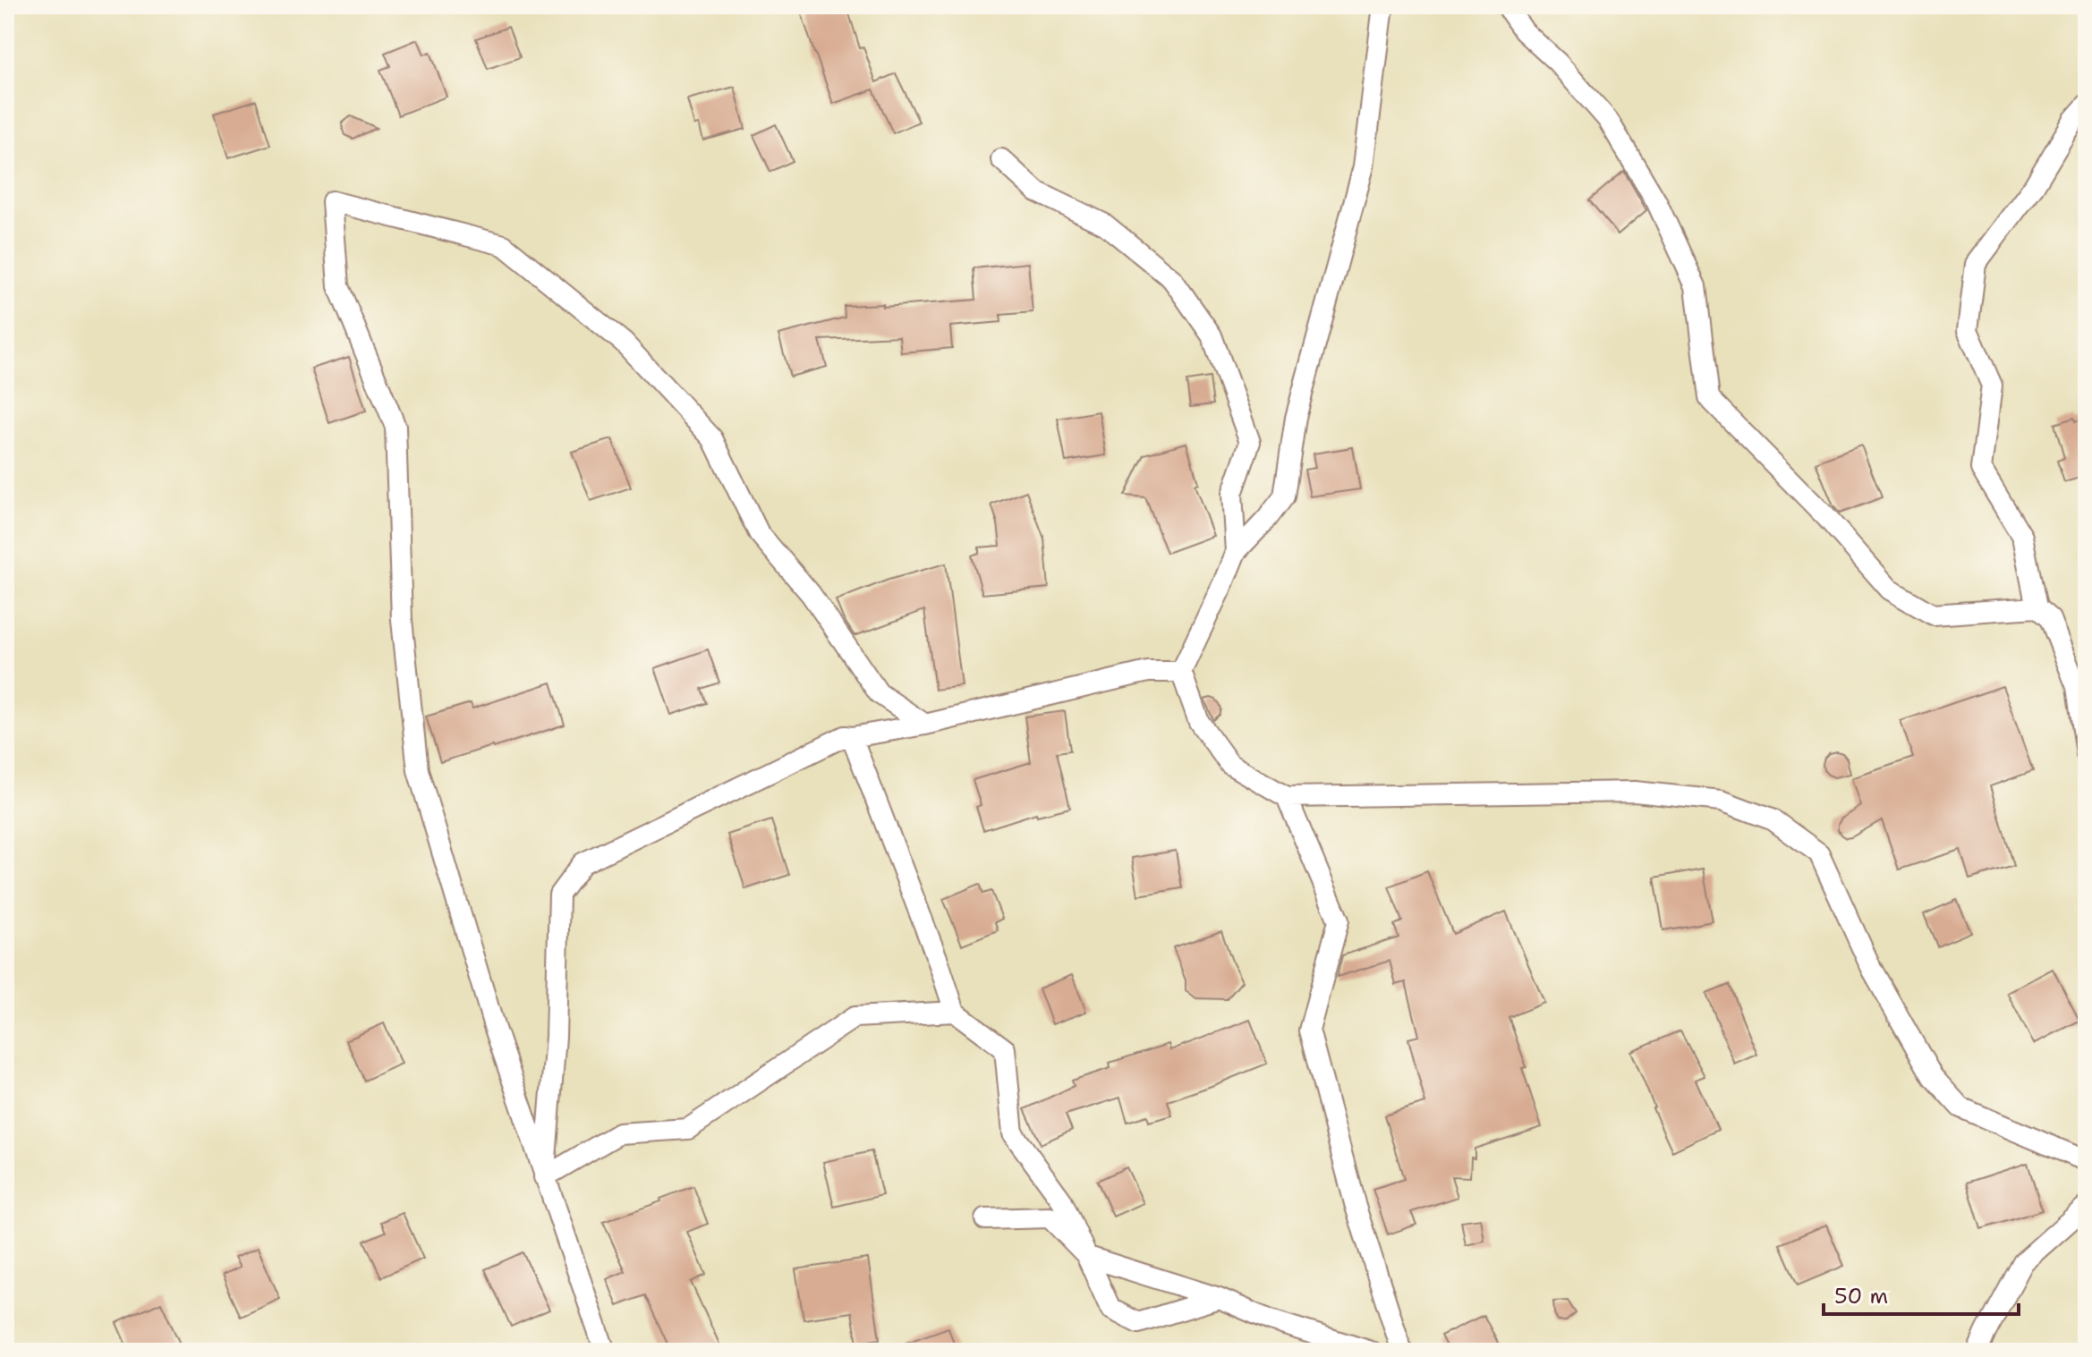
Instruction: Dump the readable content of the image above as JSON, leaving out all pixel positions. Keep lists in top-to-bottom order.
{
  "scale_bar": "50 m"
}
